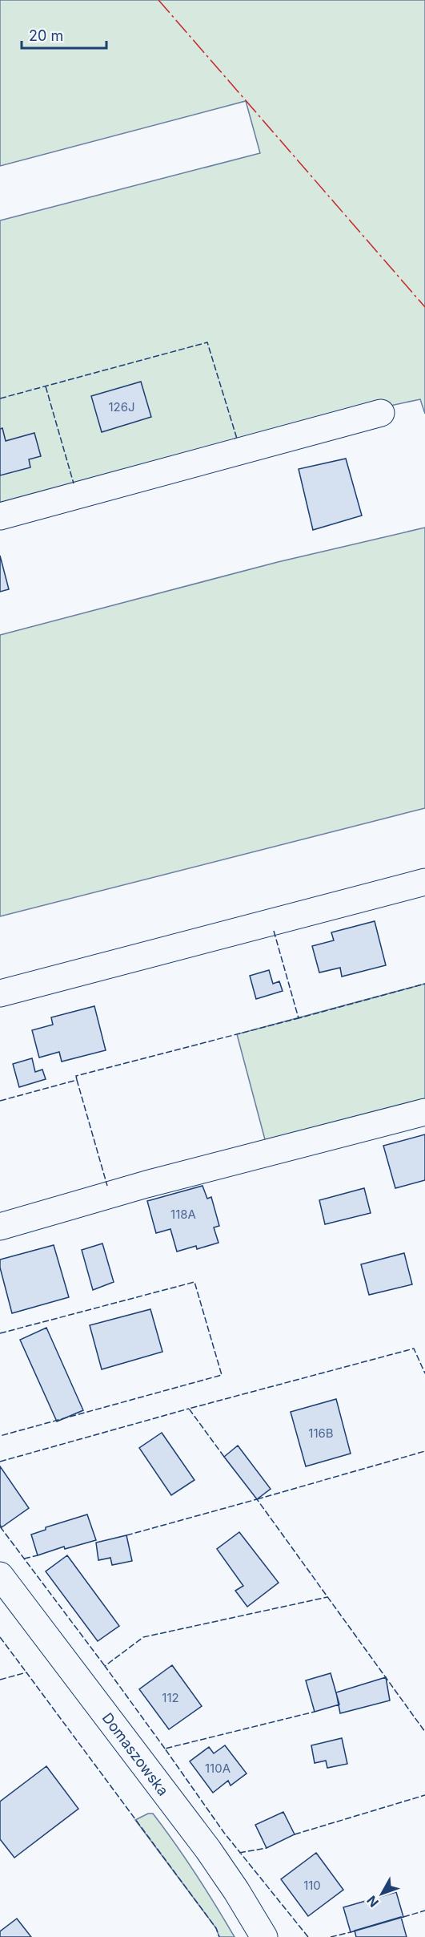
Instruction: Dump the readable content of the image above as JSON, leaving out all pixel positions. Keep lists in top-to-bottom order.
{
  "streets": {
    "street": ["Domaszowska"]
  },
  "house_numbers": [
    "126J",
    "118A",
    "116B",
    "112",
    "110A",
    "110"
  ],
  "scale_bar": "20 m",
  "north": "bottom left"
}
